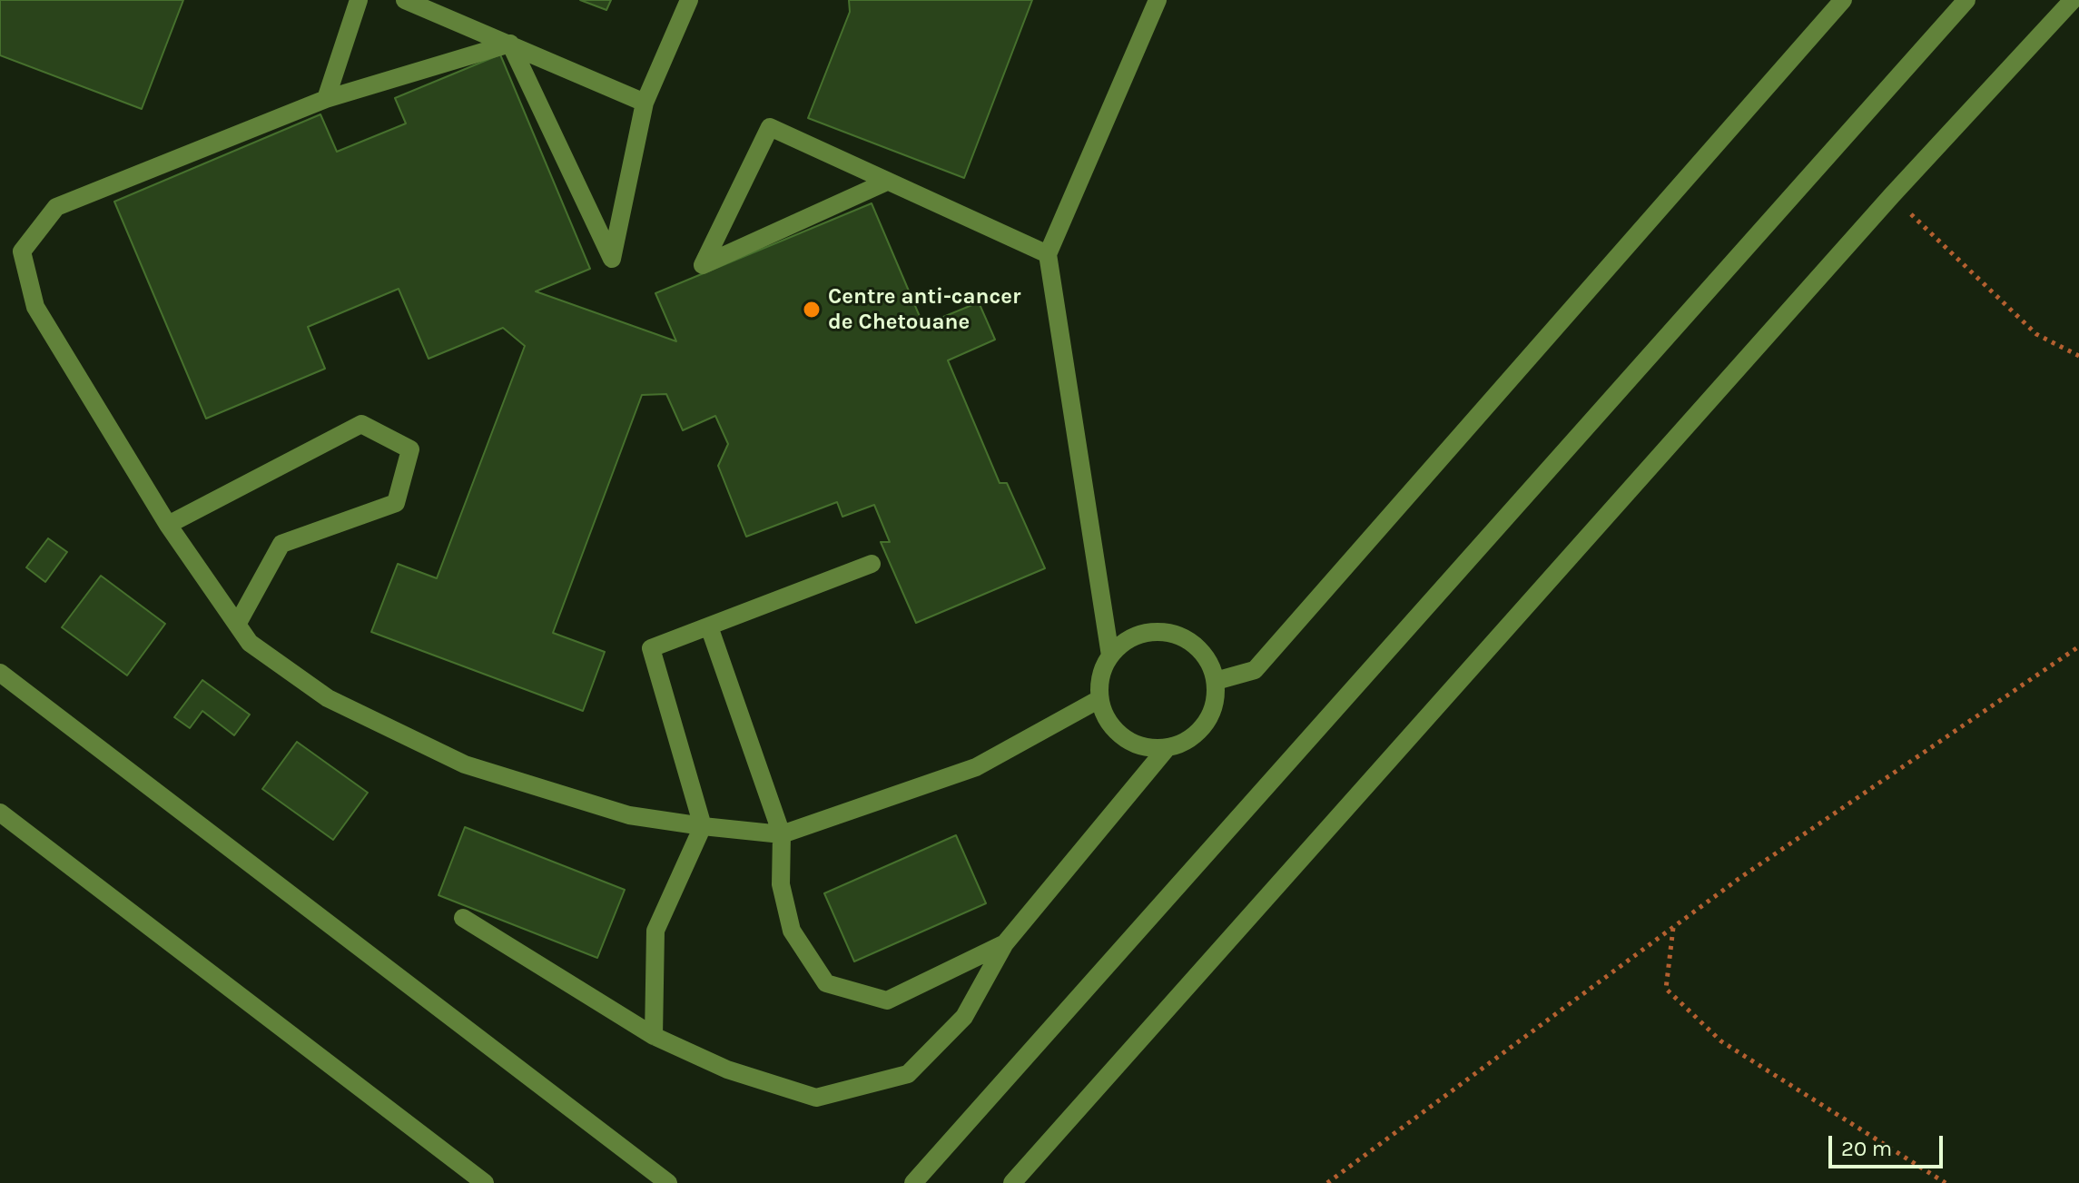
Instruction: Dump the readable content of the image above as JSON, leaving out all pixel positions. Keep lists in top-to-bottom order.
{
  "places": ["Centre anti-cancer de Chetouane"],
  "scale_bar": "20 m"
}
